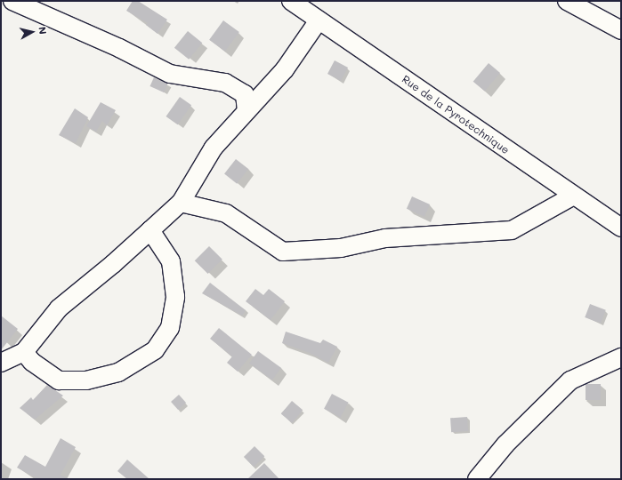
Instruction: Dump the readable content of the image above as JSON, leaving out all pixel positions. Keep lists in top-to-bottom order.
{
  "streets": {
    "street": ["Rue de la Pyrotechnique"]
  },
  "north": "right"
}
